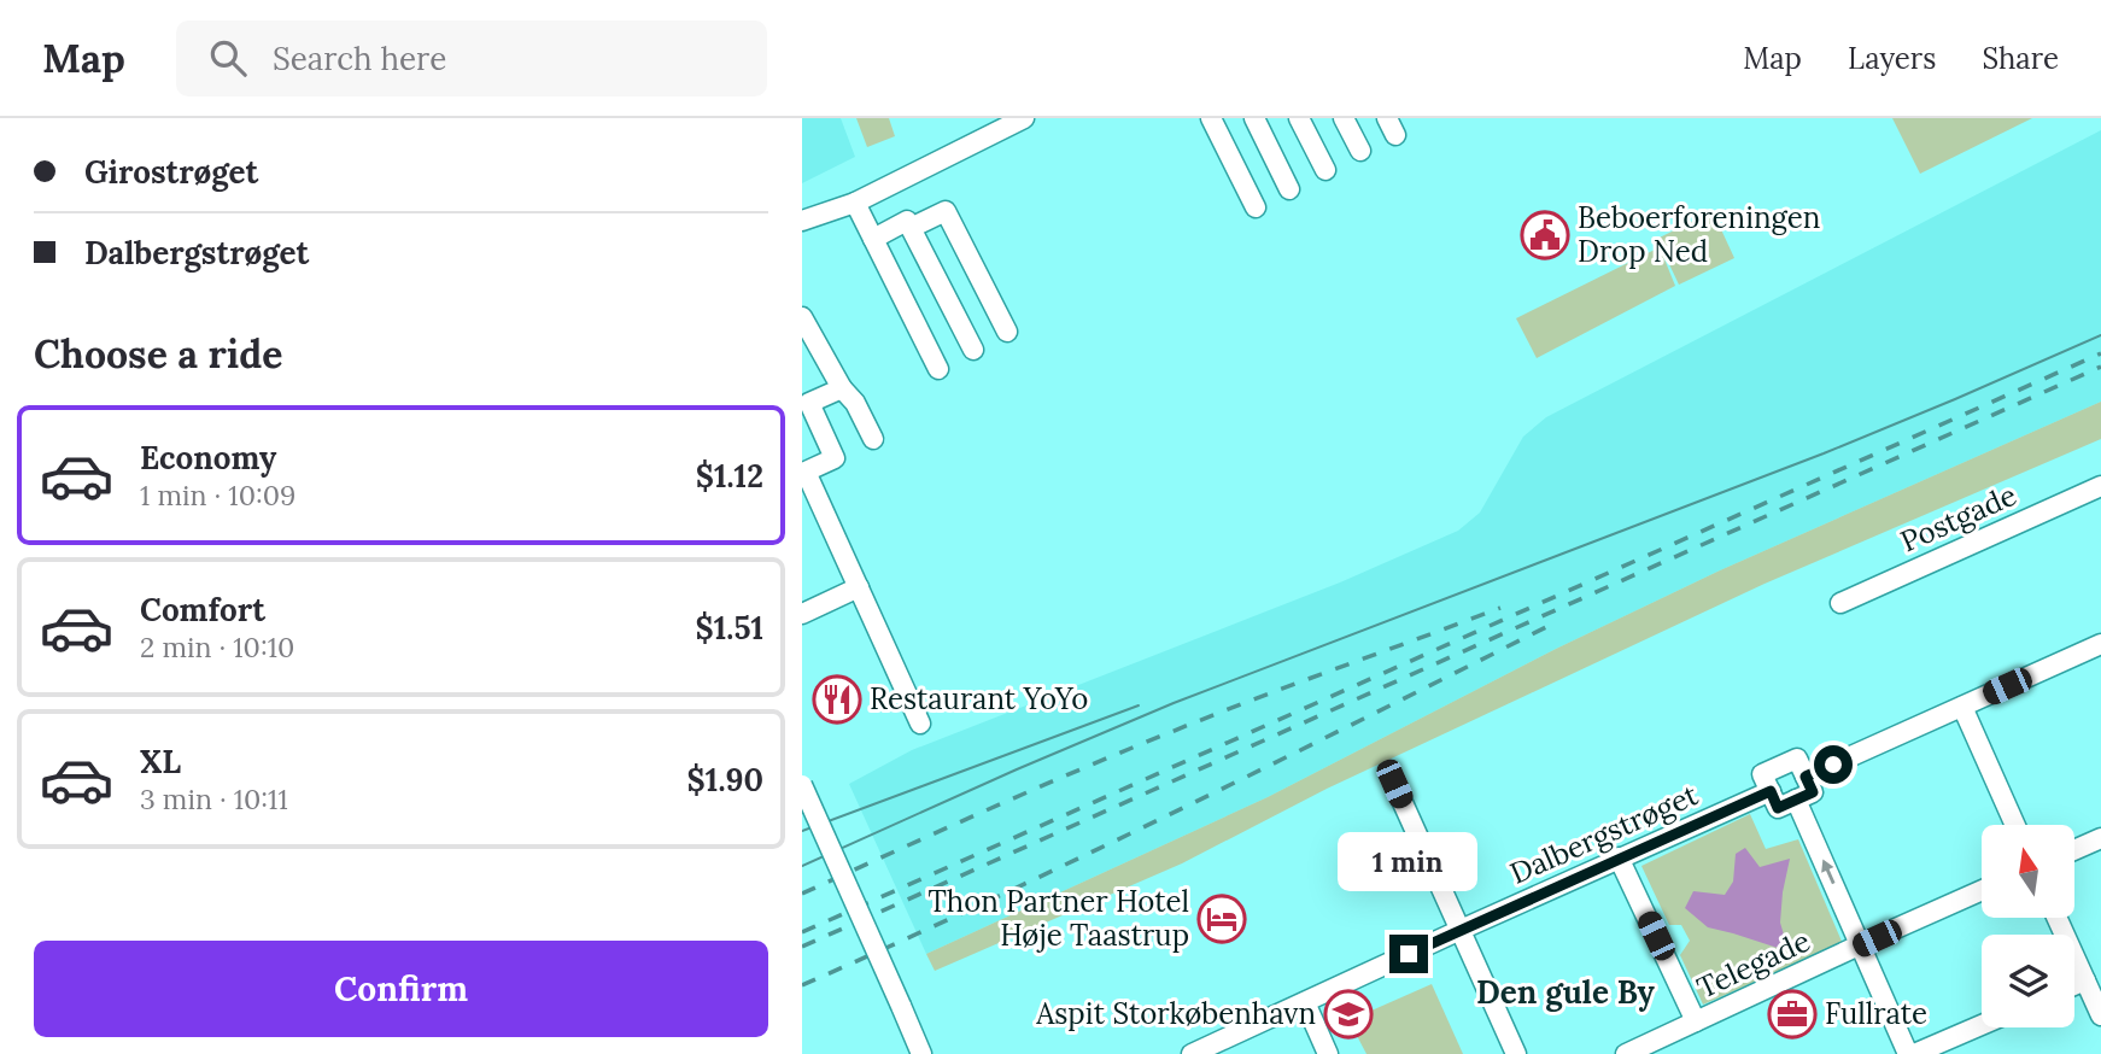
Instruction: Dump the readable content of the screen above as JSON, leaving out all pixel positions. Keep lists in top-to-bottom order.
{
  "streets": {
    "street": ["Postgade", "Dalbergstrøget", "Telegade"]
  },
  "districts": ["Den gule By"],
  "places": {
    "public building": ["Beboerforeningen Drop Ned"],
    "restaurant": ["Restaurant YoYo"],
    "hotel": ["Thon Partner Hotel Høje Taastrup"],
    "school or university": ["Aspit Storkøbenhavn"],
    "office": ["Fullrate"]
  },
  "north": "top",
  "page": {
    "header": "Map",
    "search": "Search here",
    "nav": ["Map", "Layers", "Share"],
    "banner": ["Girostrøget", "Dalbergstrøget"],
    "heading": "Choose a ride",
    "list": [
      {
        "name": "Economy",
        "note": "1 min · 10:09",
        "value": "$1.12"
      },
      {
        "name": "Comfort",
        "note": "2 min · 10:10",
        "value": "$1.51"
      },
      {
        "name": "XL",
        "note": "3 min · 10:11",
        "value": "$1.90"
      }
    ],
    "bubble": "1 min",
    "buttons": "Confirm"
  }
}
